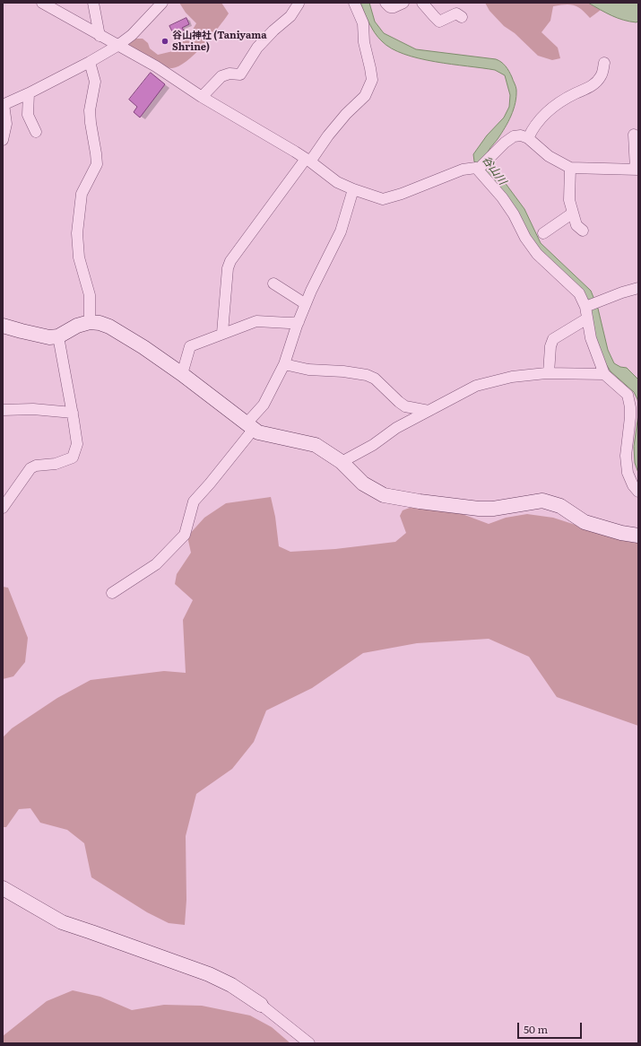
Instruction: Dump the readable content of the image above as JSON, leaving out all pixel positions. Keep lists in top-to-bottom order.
{
  "water": ["谷山川"],
  "places": ["谷山神社 (Taniyama Shrine)"],
  "scale_bar": "50 m"
}
